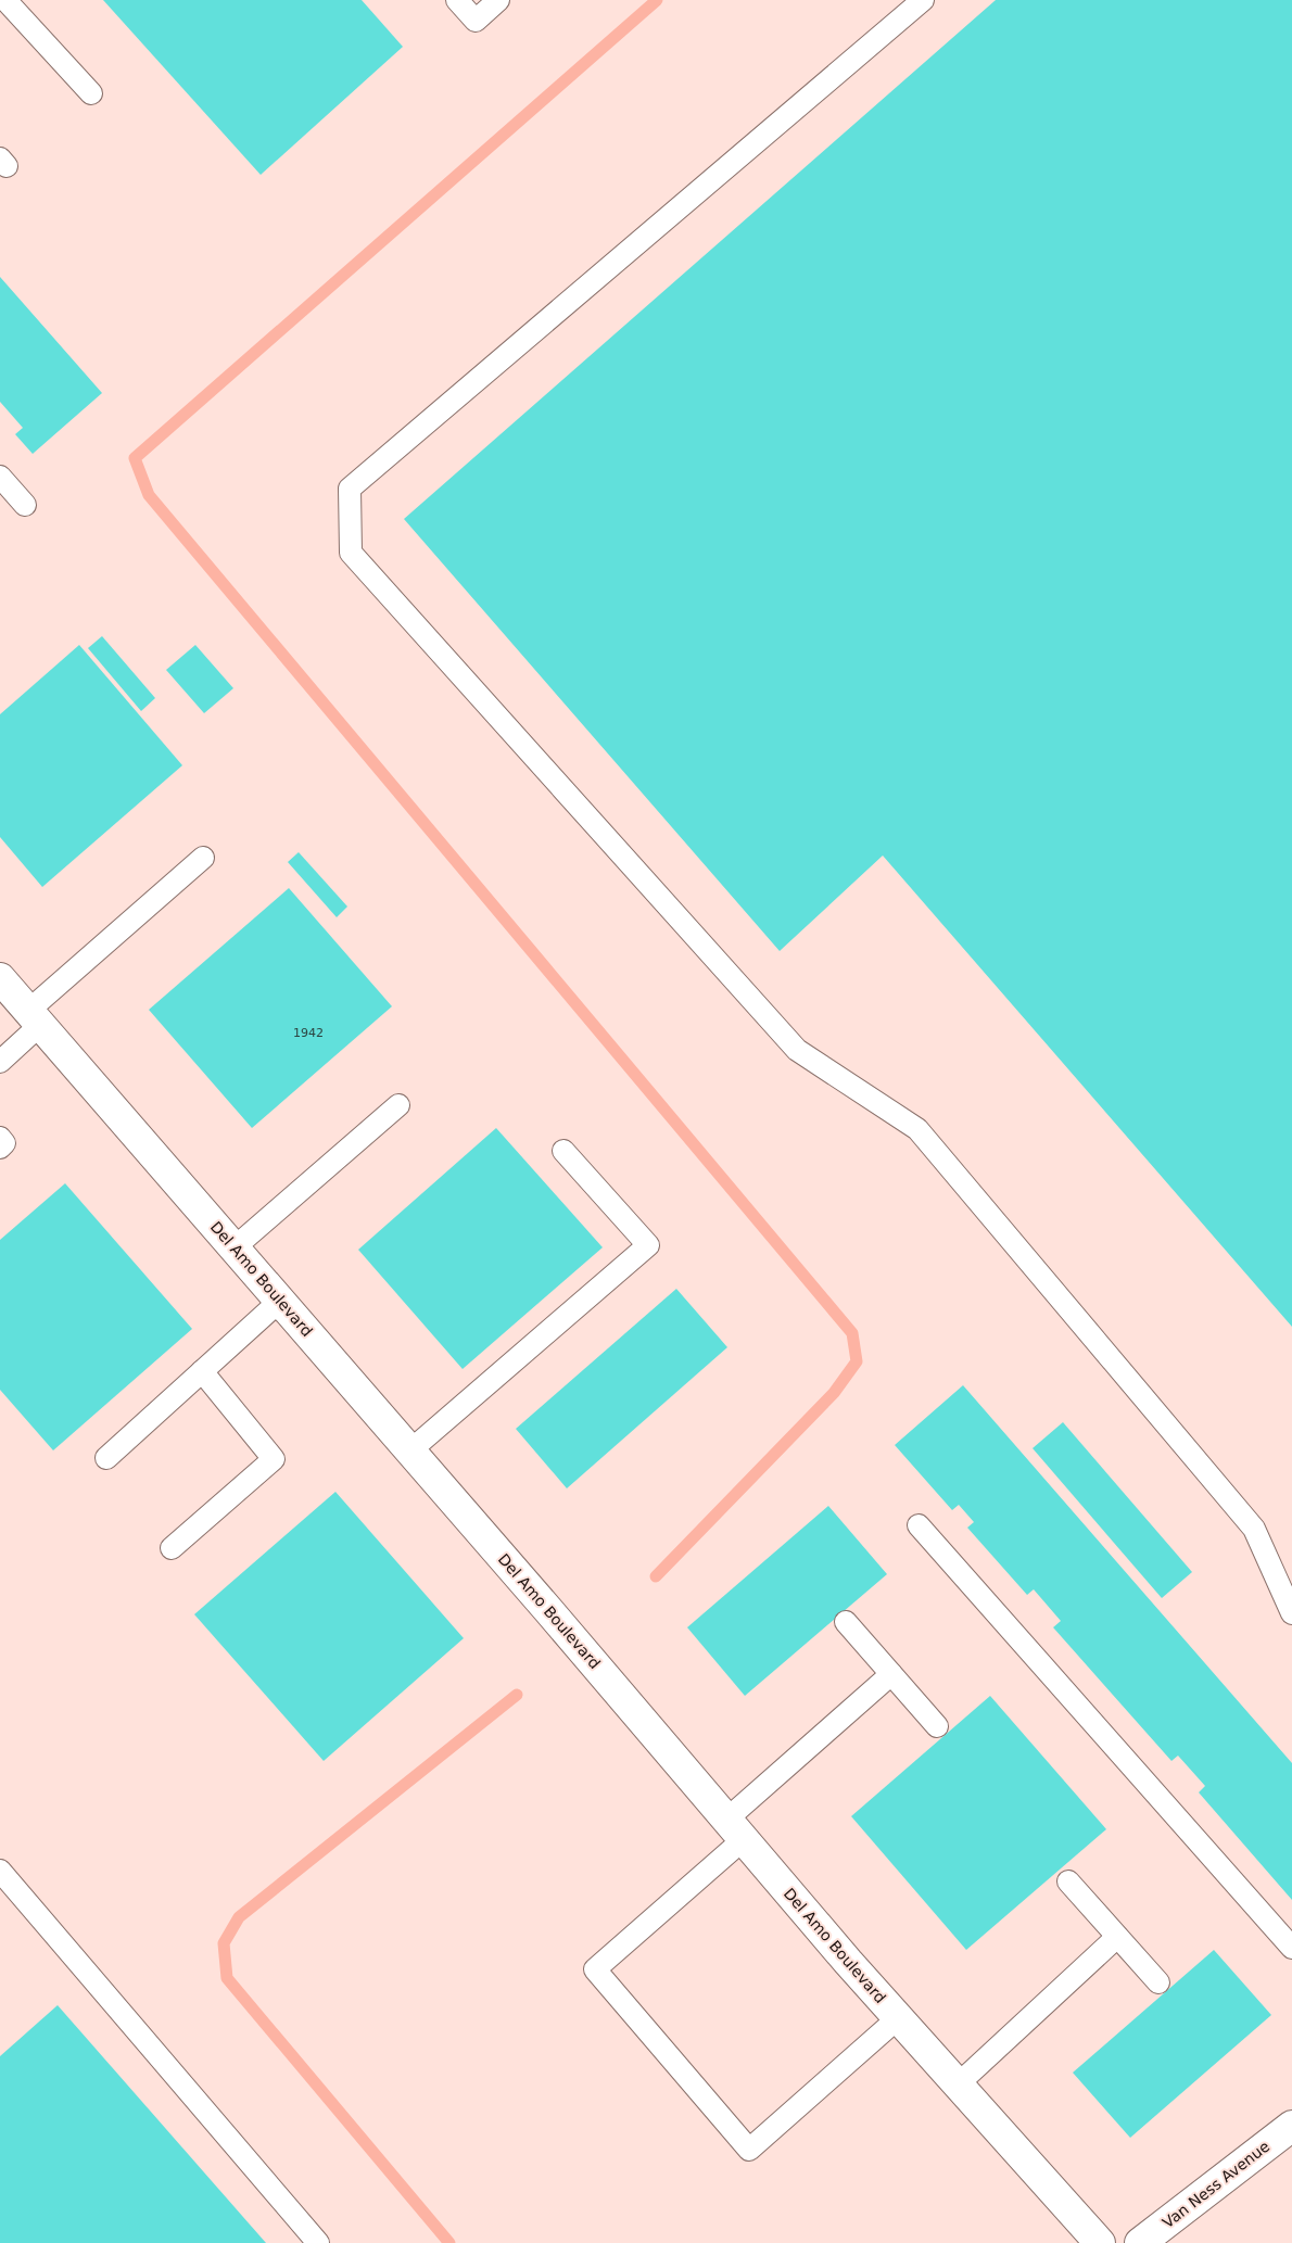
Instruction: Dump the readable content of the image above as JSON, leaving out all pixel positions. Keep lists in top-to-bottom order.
{
  "streets": {
    "main road": ["Del Amo Boulevard", "Van Ness Avenue"]
  },
  "house_numbers": ["1942"]
}
